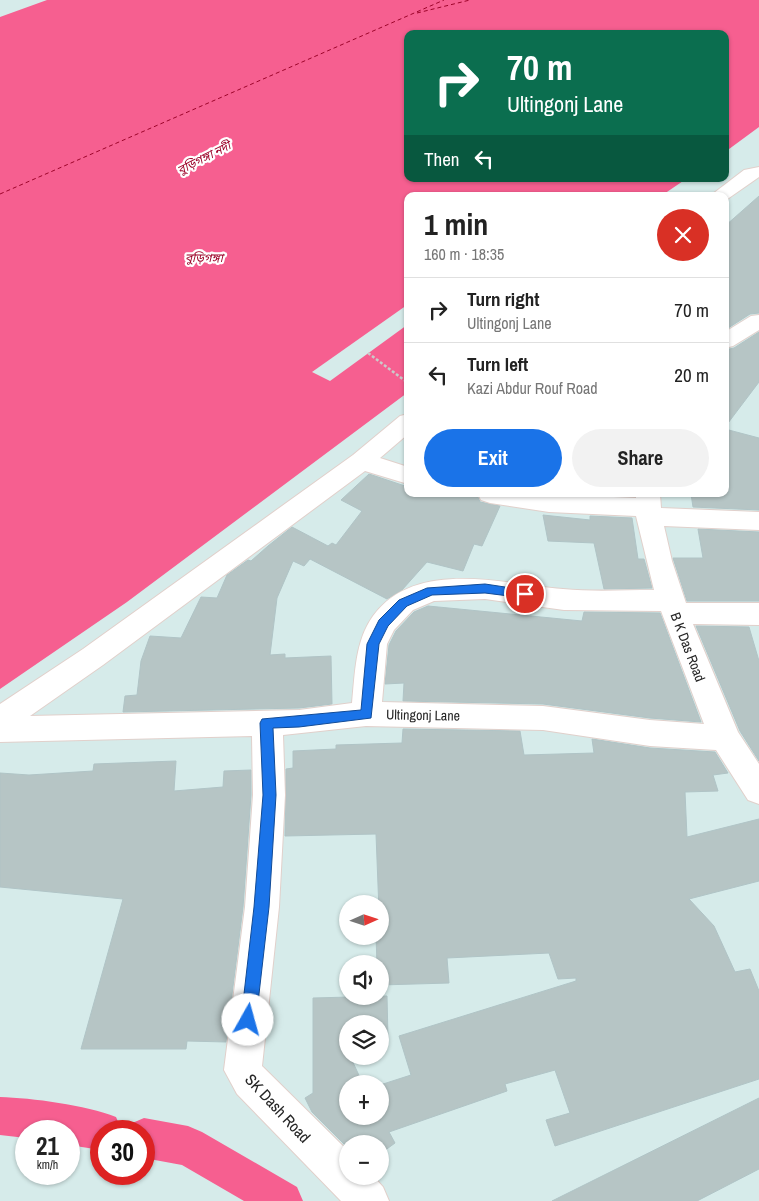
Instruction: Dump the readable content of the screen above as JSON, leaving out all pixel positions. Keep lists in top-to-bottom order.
{
  "streets": {
    "street": ["B K Das Road", "Ultingonj Lane", "SK Dash Road"]
  },
  "crossings": [
    ["B K Das Road", "Ultingonj Lane"],
    ["Ultingonj Lane", "SK Dash Road"]
  ],
  "water": ["বুড়িগঙ্গা নদী", "বুড়িগঙ্গা"],
  "north": "right",
  "page": {
    "turn": ["70 m", "Ultingonj Lane"],
    "then": "Then",
    "heading": ["1 min", "160 m · 18:35"],
    "list": [
      {
        "name": "Turn right",
        "note": "Ultingonj Lane",
        "value": "70 m"
      },
      {
        "name": "Turn left",
        "note": "Kazi Abdur Rouf Road",
        "value": "20 m"
      }
    ],
    "buttons": ["Exit", "Share"],
    "map_buttons": ["+", "−"],
    "speed": "21 km/h",
    "limit": "30"
  }
}
